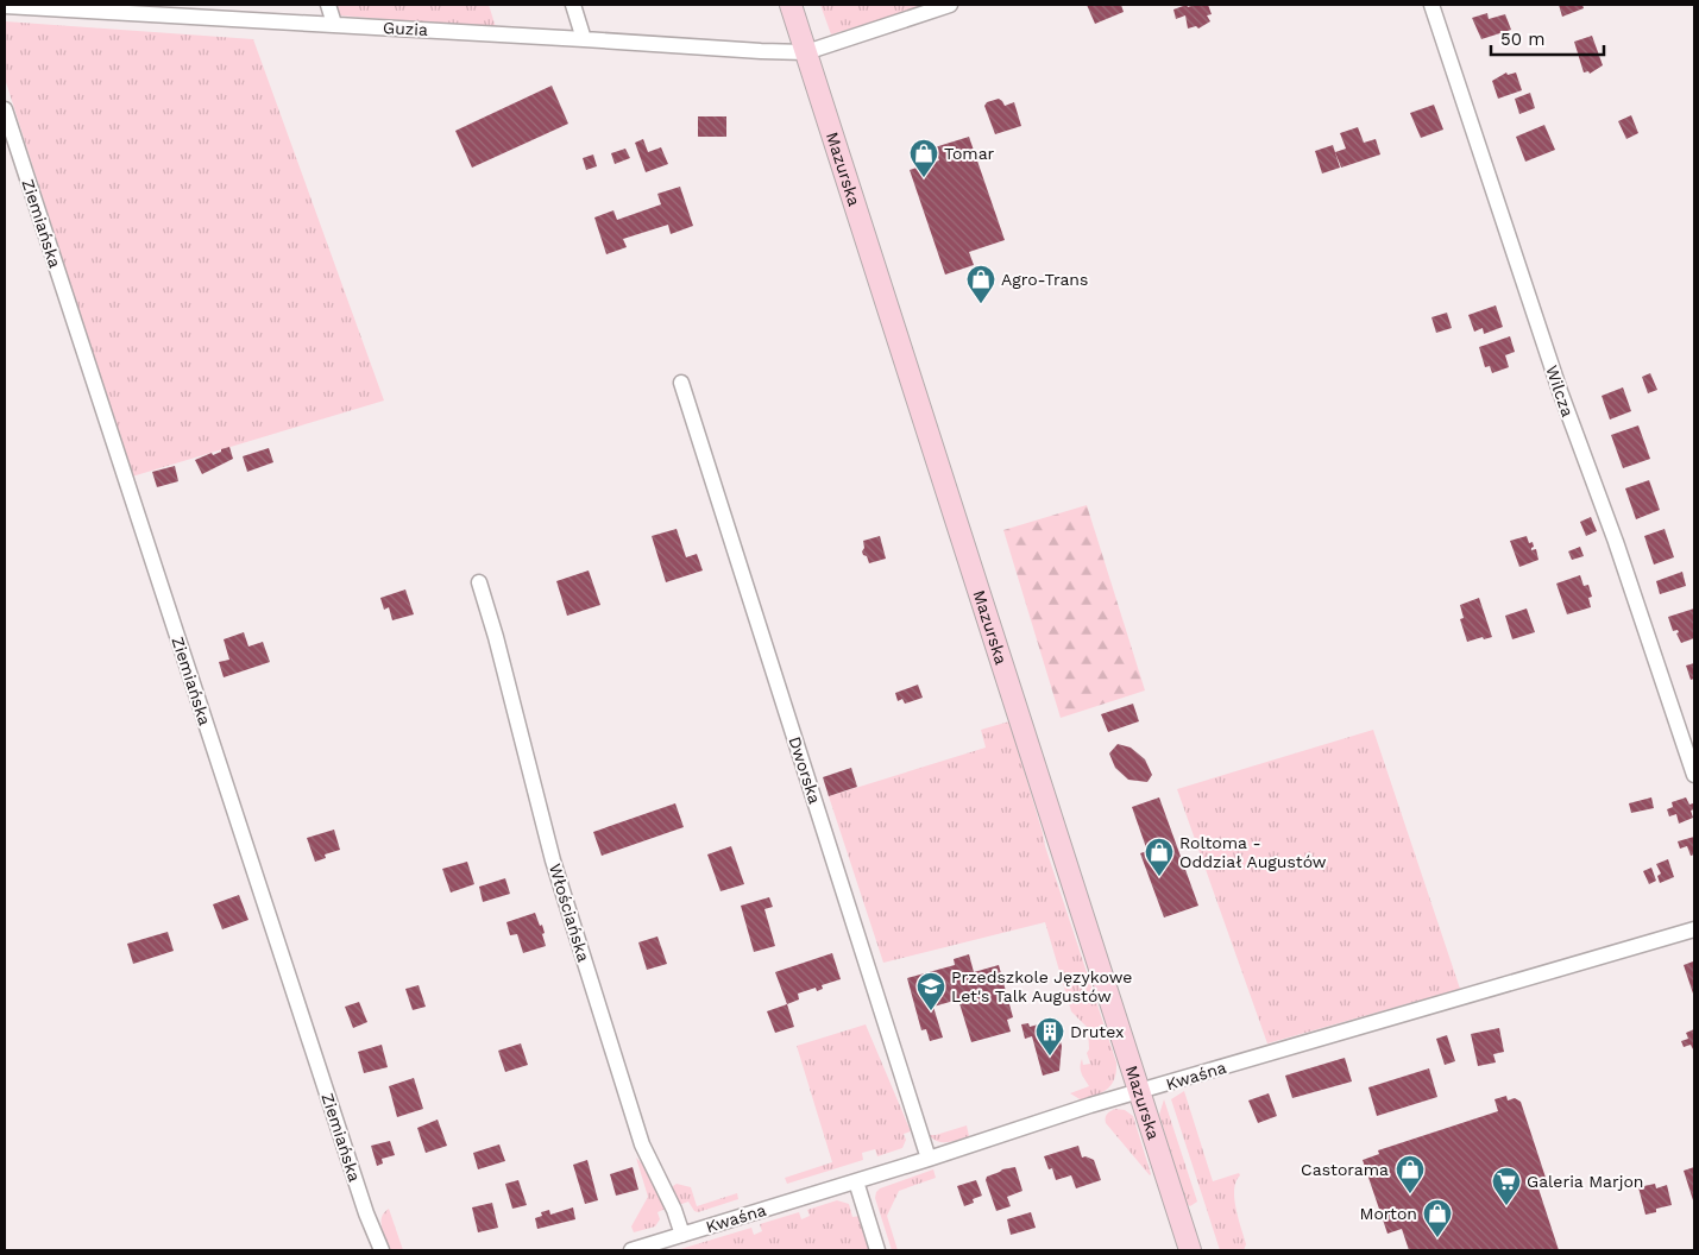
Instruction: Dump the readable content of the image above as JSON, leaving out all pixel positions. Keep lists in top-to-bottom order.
{
  "streets": {
    "main road": ["Mazurska"],
    "street": [
      "Guzia",
      "Ziemiańska",
      "Wilcza",
      "Dworska",
      "Włościańska",
      "Kwaśna"
    ]
  },
  "crossings": [
    ["Guzia", "Mazurska"],
    ["Mazurska", "Kwaśna"],
    ["Dworska", "Kwaśna"],
    ["Włościańska", "Kwaśna"]
  ],
  "places": {
    "shop": [
      "Tomar",
      "Agro-Trans",
      "Roltoma - Oddział Augustów",
      "Castorama",
      "Morton"
    ],
    "school or university": ["Przedszkole Językowe Let's Talk Augustów"],
    "building": ["Drutex"],
    "supermarket": ["Galeria Marjon"]
  },
  "scale_bar": "50 m"
}
